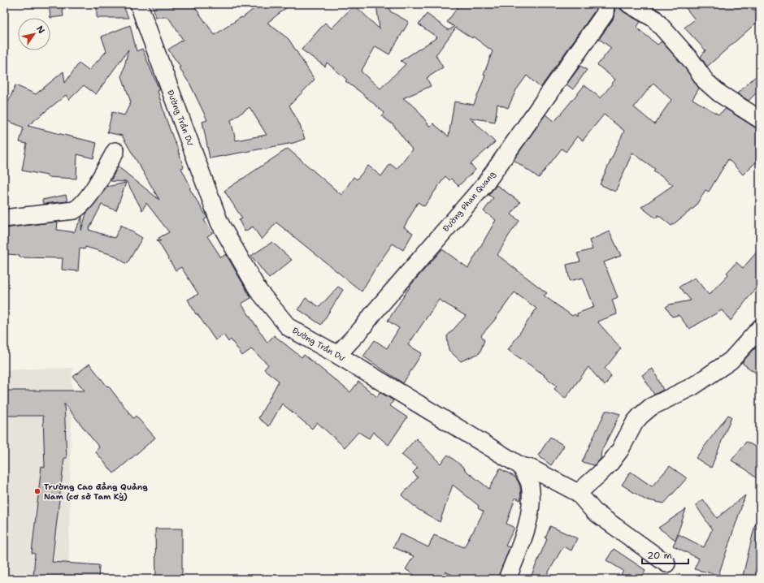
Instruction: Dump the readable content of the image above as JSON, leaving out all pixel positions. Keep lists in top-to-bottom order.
{
  "streets": {
    "street": ["Đường Trần Dư", "Đường Phan Quang"]
  },
  "crossings": [
    ["Đường Trần Dư", "Đường Phan Quang"]
  ],
  "places": ["Trường Cao đẳng Quảng Nam (cơ sở Tam Kỳ)"],
  "scale_bar": "20 m",
  "north": "top right"
}
